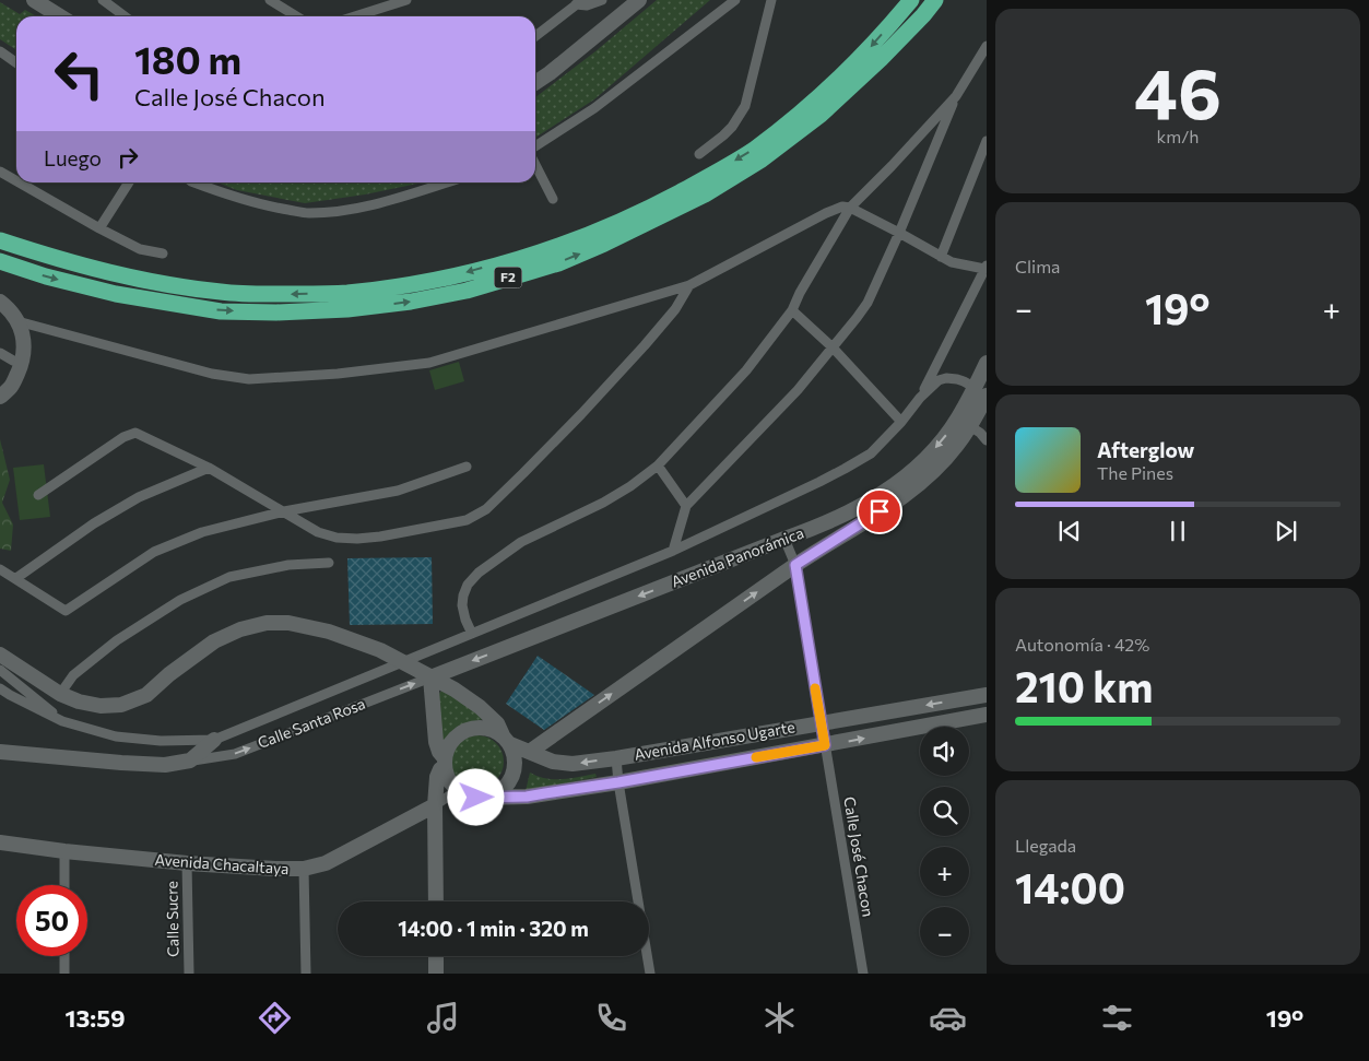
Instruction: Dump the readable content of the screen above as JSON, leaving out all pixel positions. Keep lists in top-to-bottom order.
{
  "streets": {
    "highway": ["F2"],
    "street": [
      "Avenida Panorámica",
      "Calle Santa Rosa",
      "Avenida Alfonso Ugarte",
      "Calle José Chacon",
      "Avenida Chacaltaya",
      "Calle Sucre"
    ]
  },
  "crossings": [
    ["Avenida Panorámica", "Calle Santa Rosa"],
    ["Avenida Panorámica", "Avenida Alfonso Ugarte"],
    ["Avenida Alfonso Ugarte", "Calle José Chacon"],
    ["Avenida Alfonso Ugarte", "Avenida Chacaltaya"],
    ["Avenida Chacaltaya", "Calle Sucre"]
  ],
  "page": {
    "tile": [
      ["46", "km/h"],
      "Clima",
      ["Autonomía · 42%", "210 km"],
      ["Llegada", "14:00"]
    ],
    "turn": ["180 m", "Calle José Chacon"],
    "then": "Luego",
    "heat": ["−", "19°", "+"],
    "song": ["Afterglow", "The Pines"],
    "map_buttons": ["+", "−"],
    "limit": "50",
    "trip": "14:00 · 1 min · 320 m",
    "tabs": ["13:59", "19°"]
  }
}
